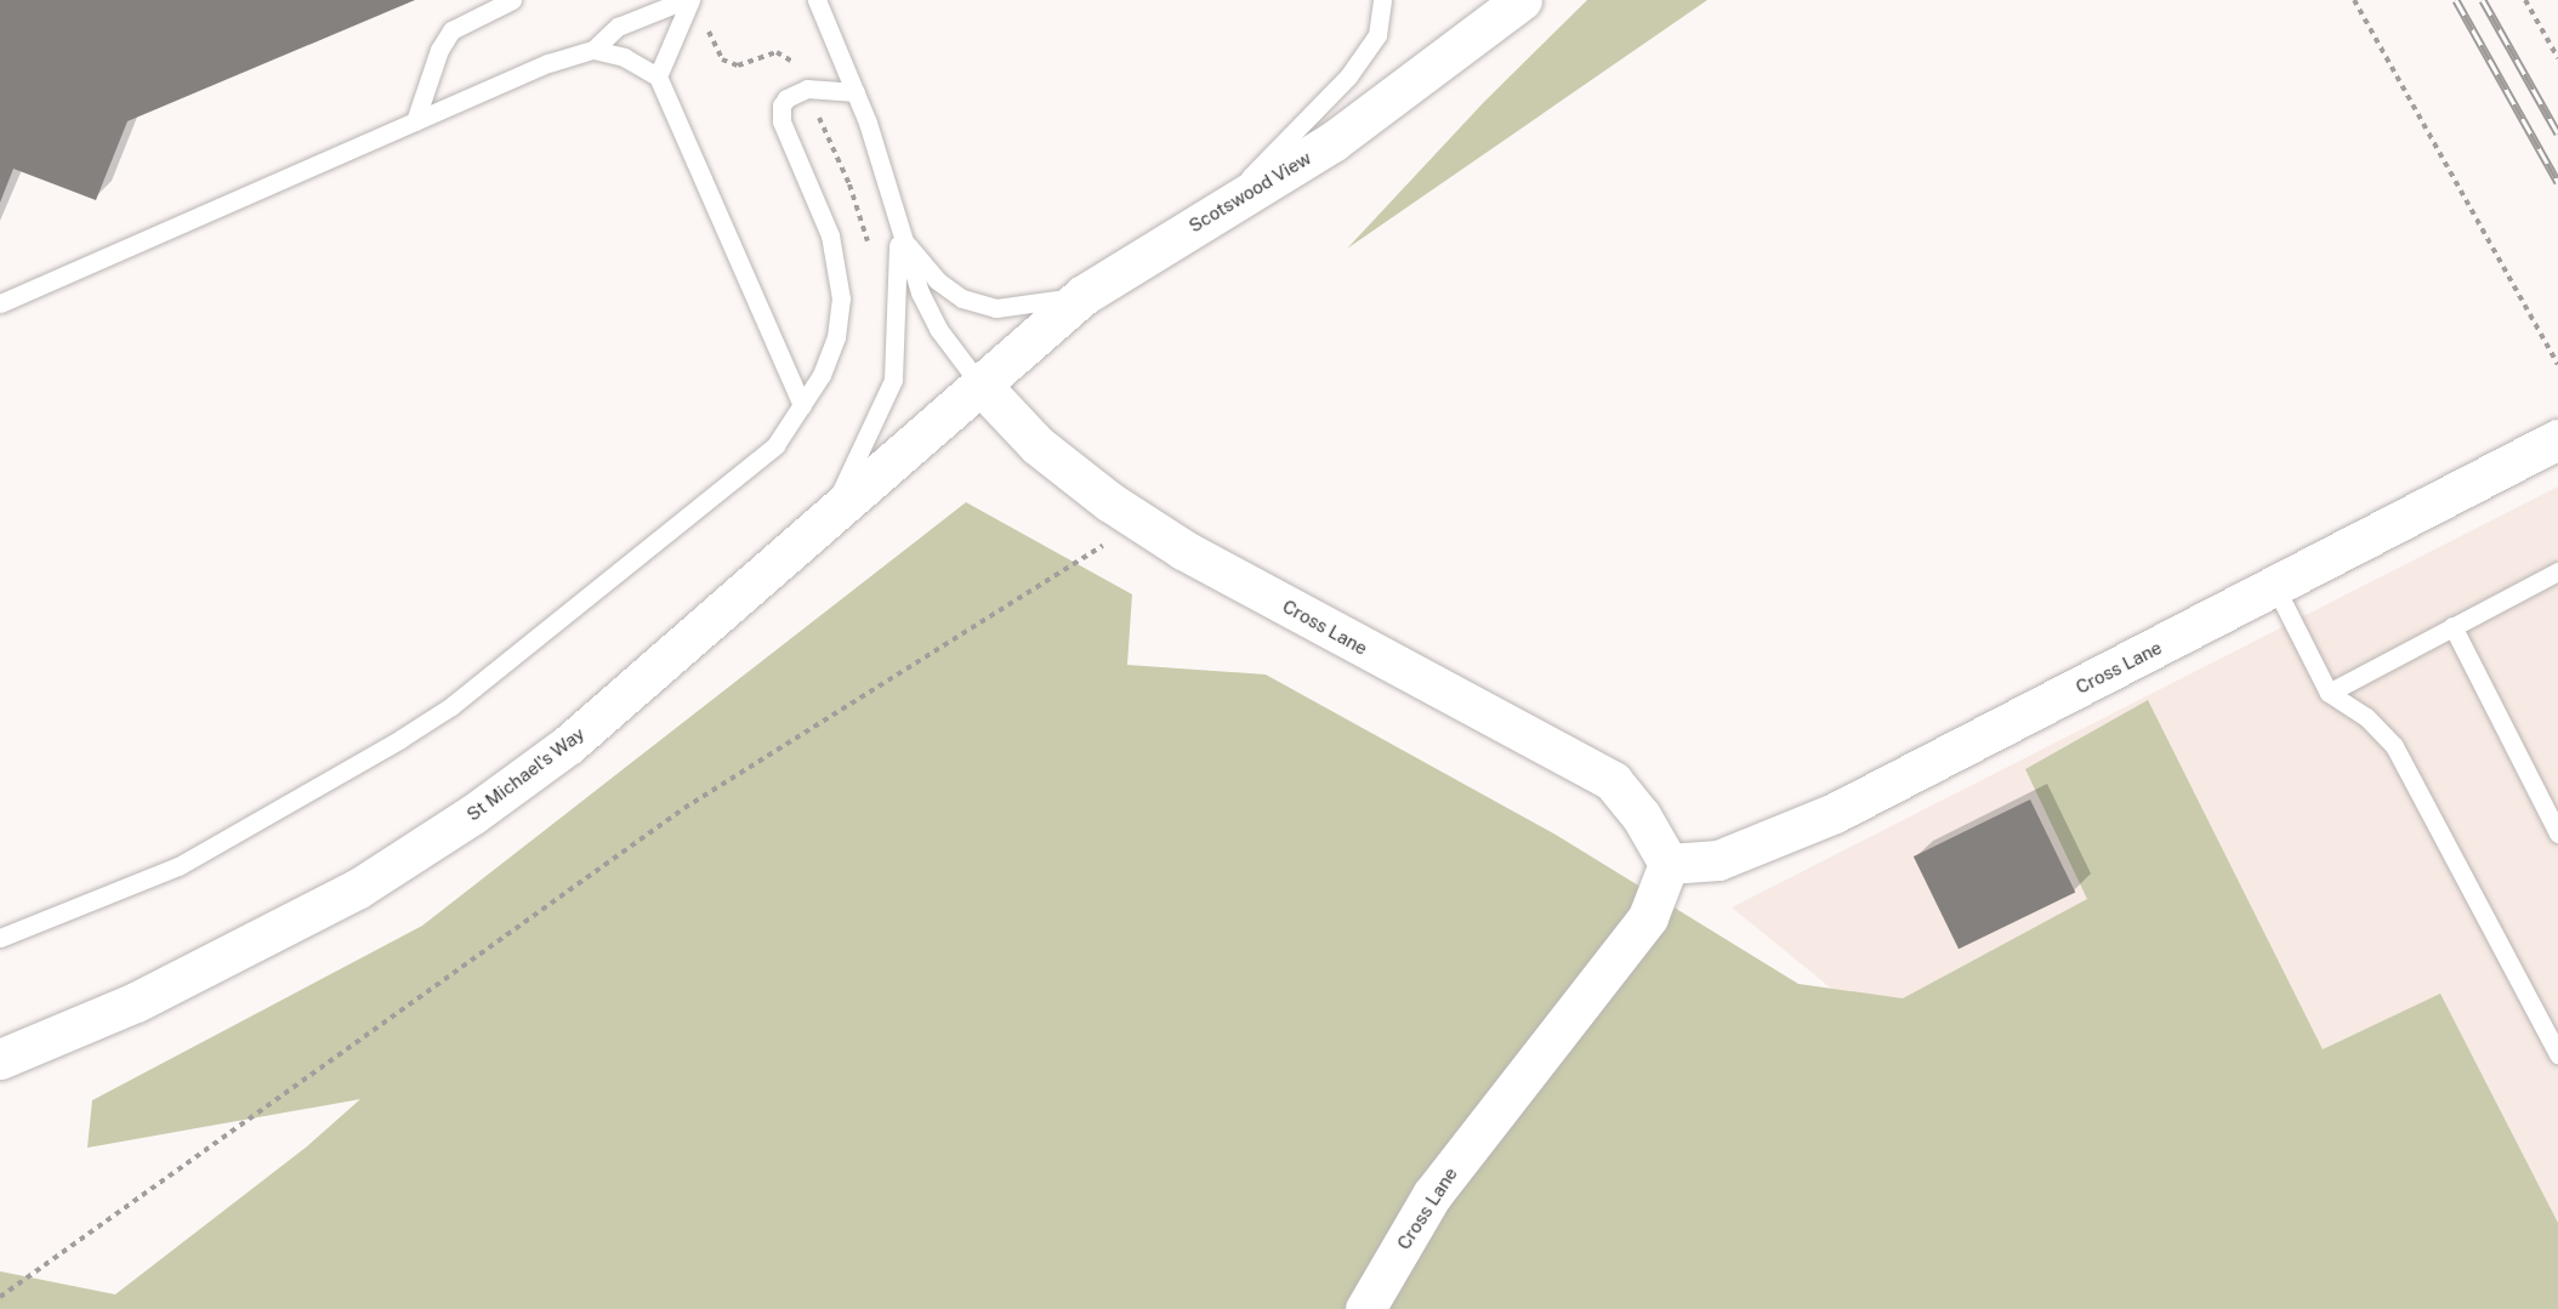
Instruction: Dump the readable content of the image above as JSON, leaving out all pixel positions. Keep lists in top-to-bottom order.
{
  "streets": {
    "street": ["Scotswood View", "Cross Lane", "St Michael's Way"]
  },
  "crossings": [
    ["Scotswood View", "Cross Lane"],
    ["Scotswood View", "St Michael's Way"],
    ["Cross Lane", "St Michael's Way"]
  ]
}
